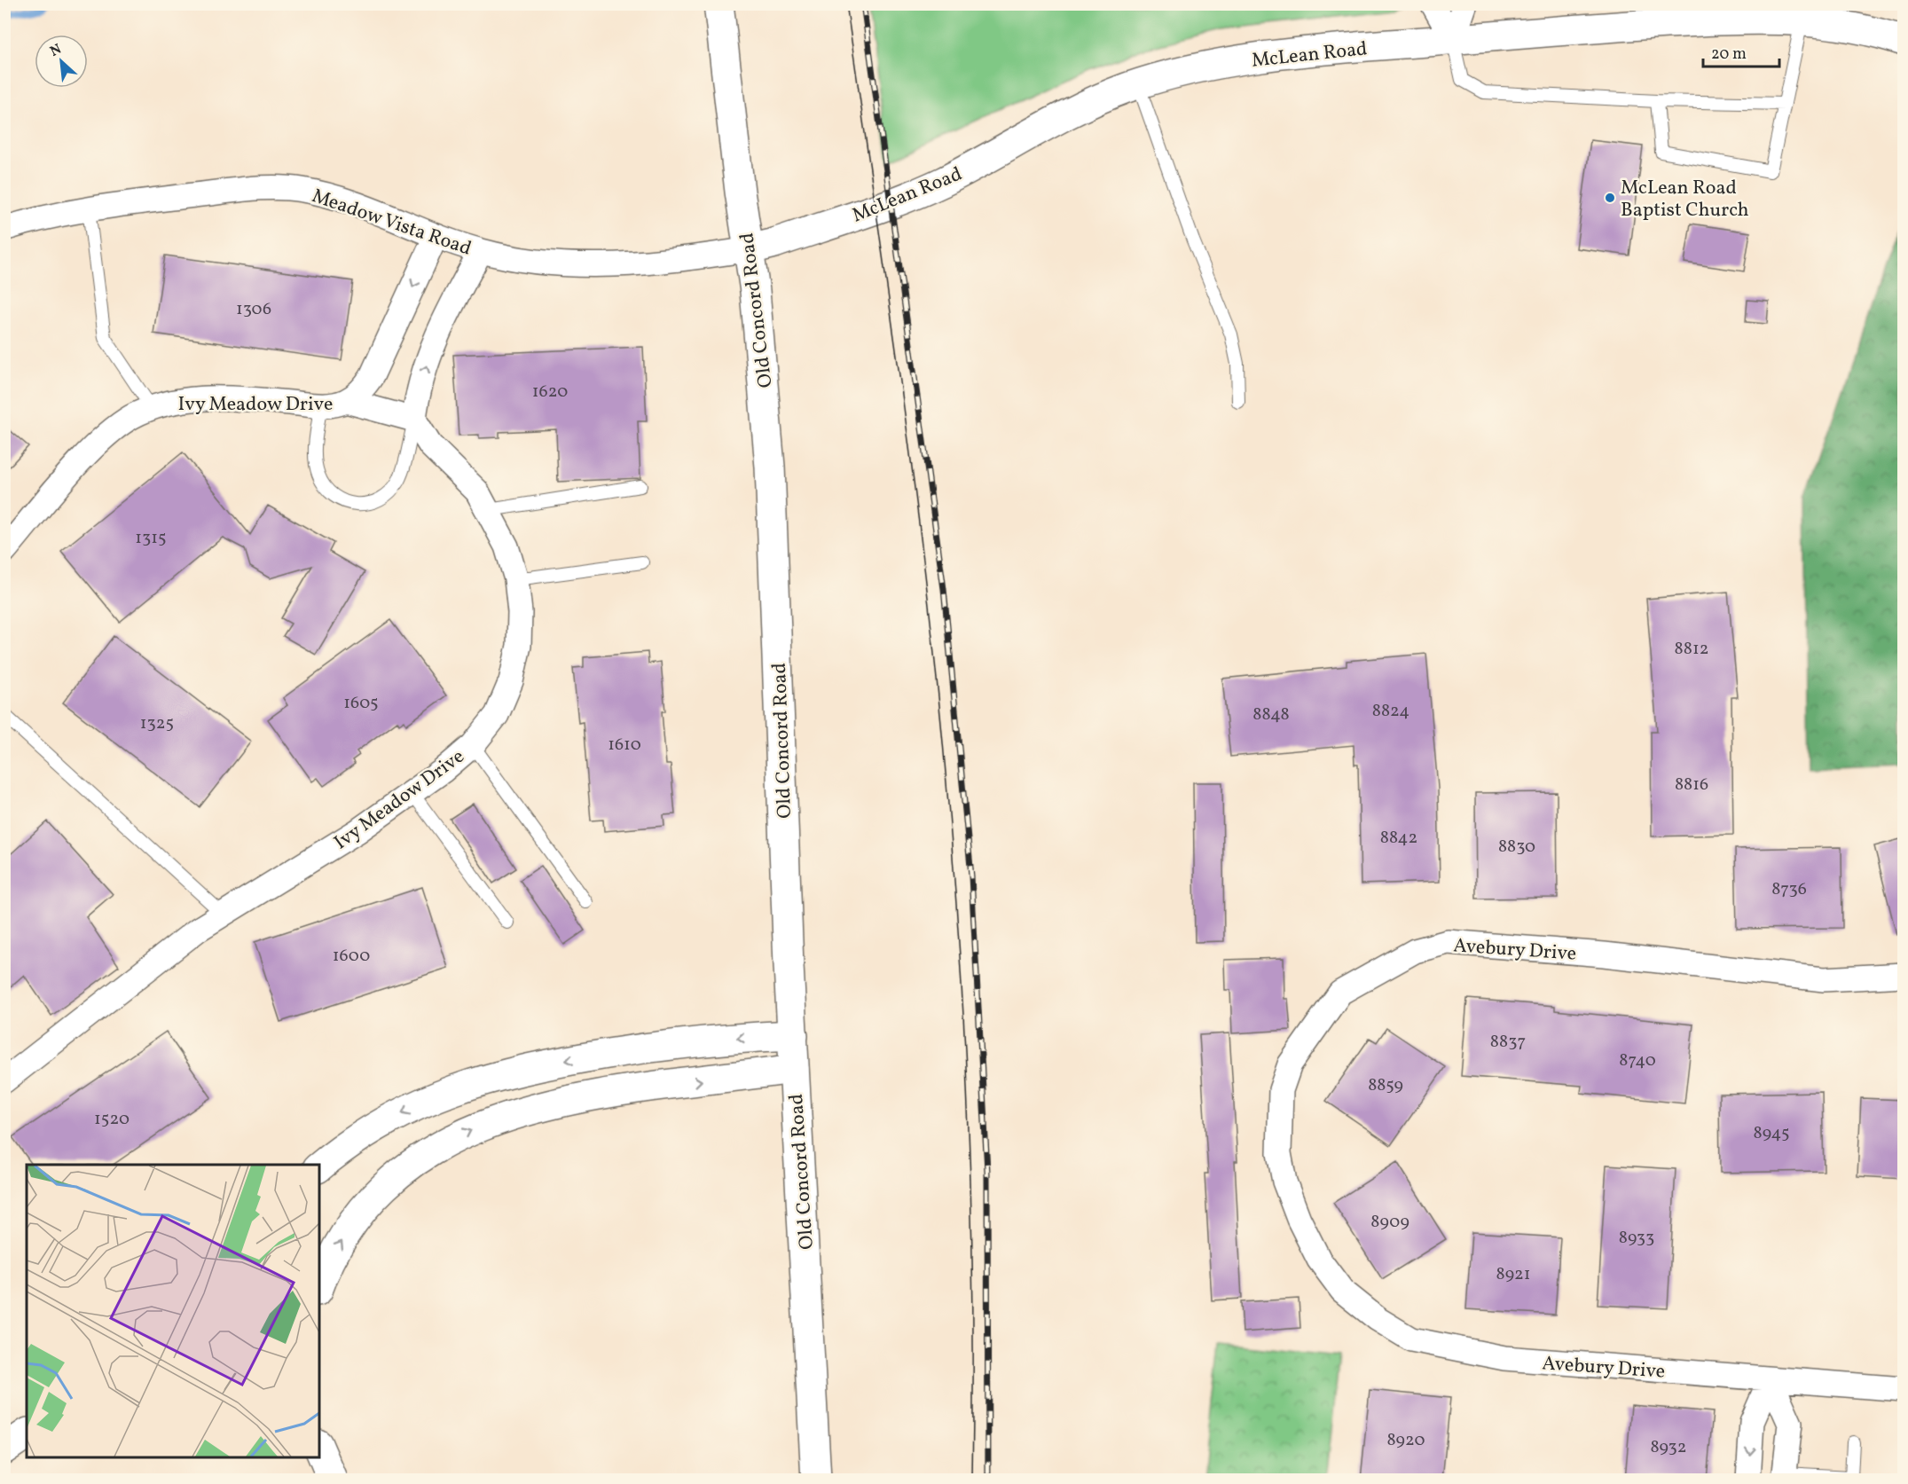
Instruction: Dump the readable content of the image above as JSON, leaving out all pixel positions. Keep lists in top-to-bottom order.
{
  "streets": {
    "street": [
      "McLean Road",
      "Meadow Vista Road",
      "Old Concord Road",
      "Ivy Meadow Drive",
      "Avebury Drive"
    ]
  },
  "crossings": [
    ["McLean Road", "Meadow Vista Road"],
    ["McLean Road", "Old Concord Road"],
    ["Meadow Vista Road", "Old Concord Road"],
    ["Meadow Vista Road", "Ivy Meadow Drive"]
  ],
  "places": ["McLean Road Baptist Church"],
  "house_numbers": [
    "1306",
    "1620",
    "1315",
    "8812",
    "1605",
    "8824",
    "8848",
    "1325",
    "1610",
    "8816",
    "8842",
    "8830",
    "8736",
    "1600",
    "8837",
    "8740",
    "8859",
    "1520",
    "8945",
    "8909",
    "8933",
    "8921",
    "8920",
    "8932"
  ],
  "scale_bar": "20 m",
  "north": "top left"
}
